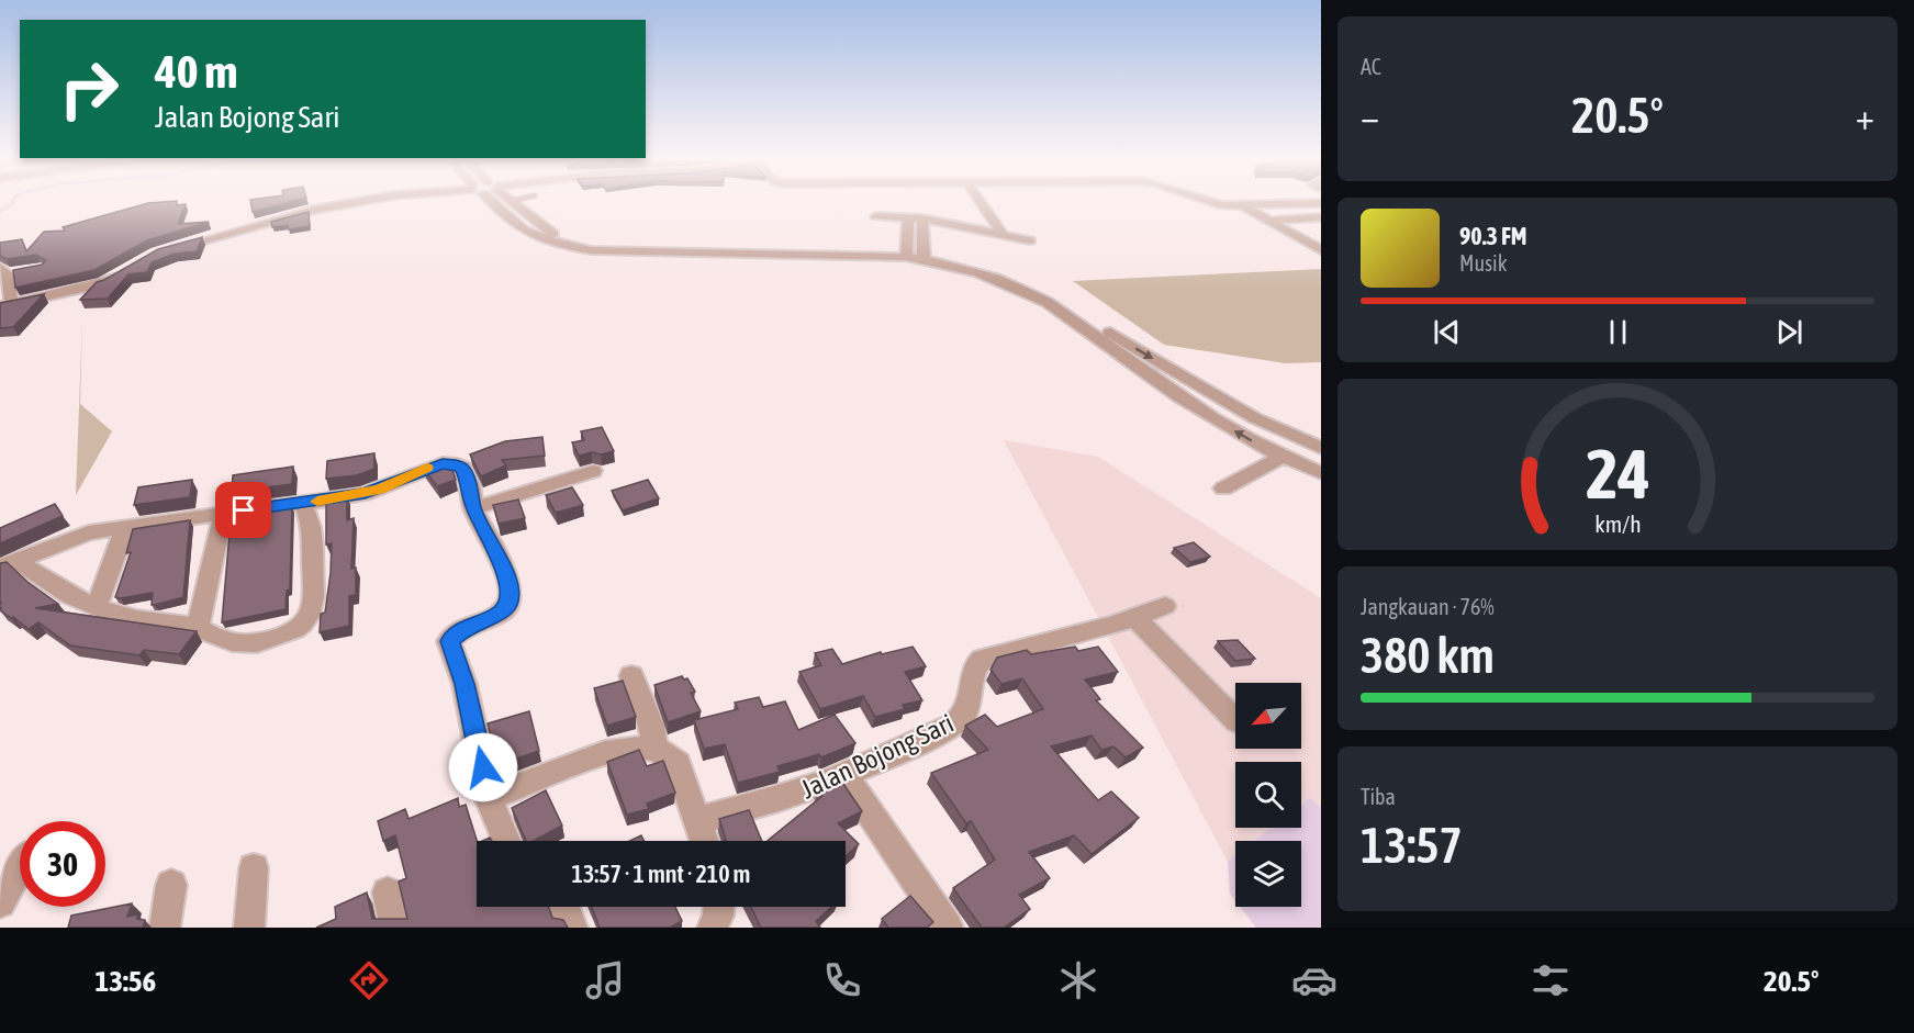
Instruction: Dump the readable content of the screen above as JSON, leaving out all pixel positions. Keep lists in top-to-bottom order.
{
  "streets": {
    "street": ["Jalan Bojong Sari"]
  },
  "north": "bottom left",
  "page": {
    "tile": [
      "AC",
      ["Jangkauan · 76%", "380 km"],
      ["Tiba", "13:57"]
    ],
    "turn": ["40 m", "Jalan Bojong Sari"],
    "heat": ["−", "20.5°", "+"],
    "song": ["90.3 FM", "Musik"],
    "limit": "30",
    "trip": "13:57 · 1 mnt · 210 m",
    "tabs": ["13:56", "20.5°"],
    "gauge": ["24", "km/h"]
  }
}
